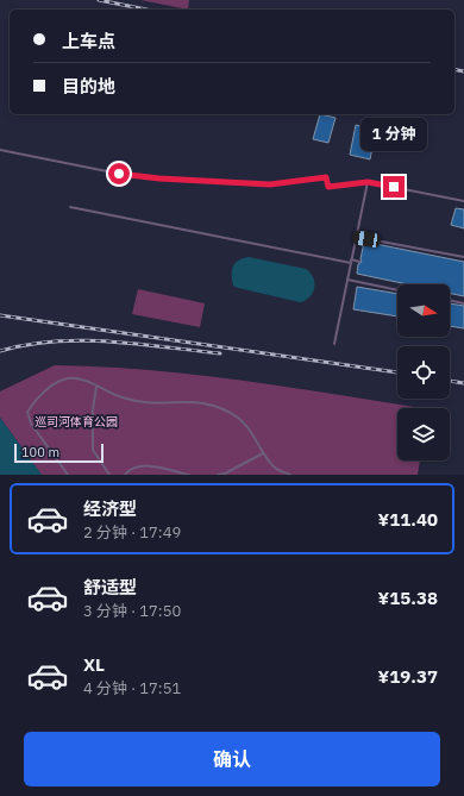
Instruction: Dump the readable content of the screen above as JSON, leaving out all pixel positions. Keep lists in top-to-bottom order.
{
  "parks": ["巡司河体育公园"],
  "scale_bar": "100 m",
  "north": "right",
  "page": {
    "banner": ["上车点", "目的地"],
    "bubble": "1 分钟",
    "scale": "100 m",
    "list": [
      {
        "name": "经济型",
        "note": "2 分钟 · 17:49",
        "value": "¥11.40"
      },
      {
        "name": "舒适型",
        "note": "3 分钟 · 17:50",
        "value": "¥15.38"
      },
      {
        "name": "XL",
        "note": "4 分钟 · 17:51",
        "value": "¥19.37"
      }
    ],
    "buttons": "确认"
  }
}
